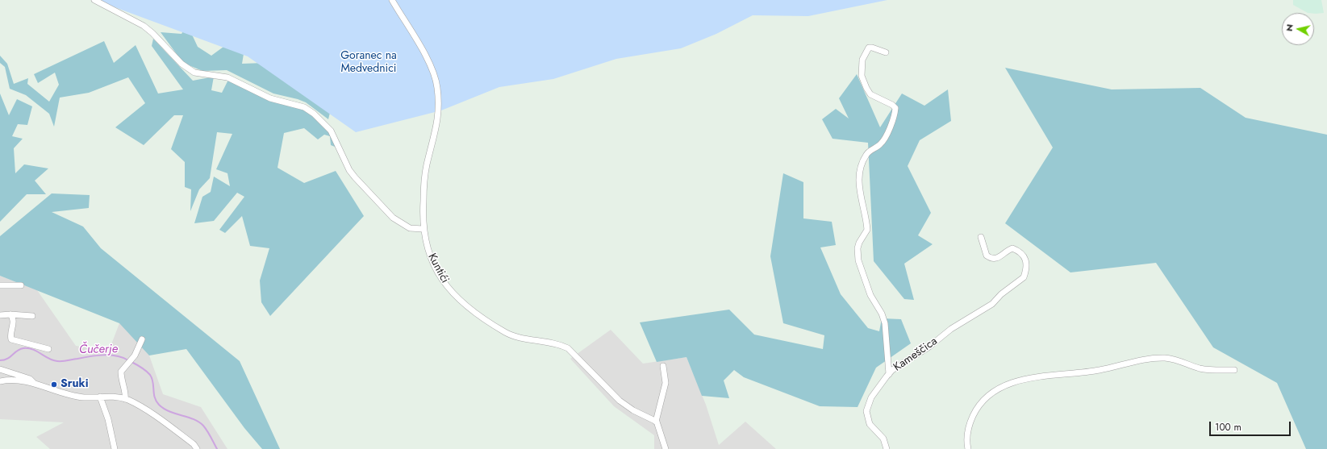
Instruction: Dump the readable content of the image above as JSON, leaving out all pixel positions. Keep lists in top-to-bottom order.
{
  "streets": {
    "street": ["Kuntići", "Kameščica"]
  },
  "water": ["Čučerje"],
  "parks": ["Goranec na Medvednici"],
  "places": ["Sruki"],
  "scale_bar": "100 m",
  "north": "left"
}
